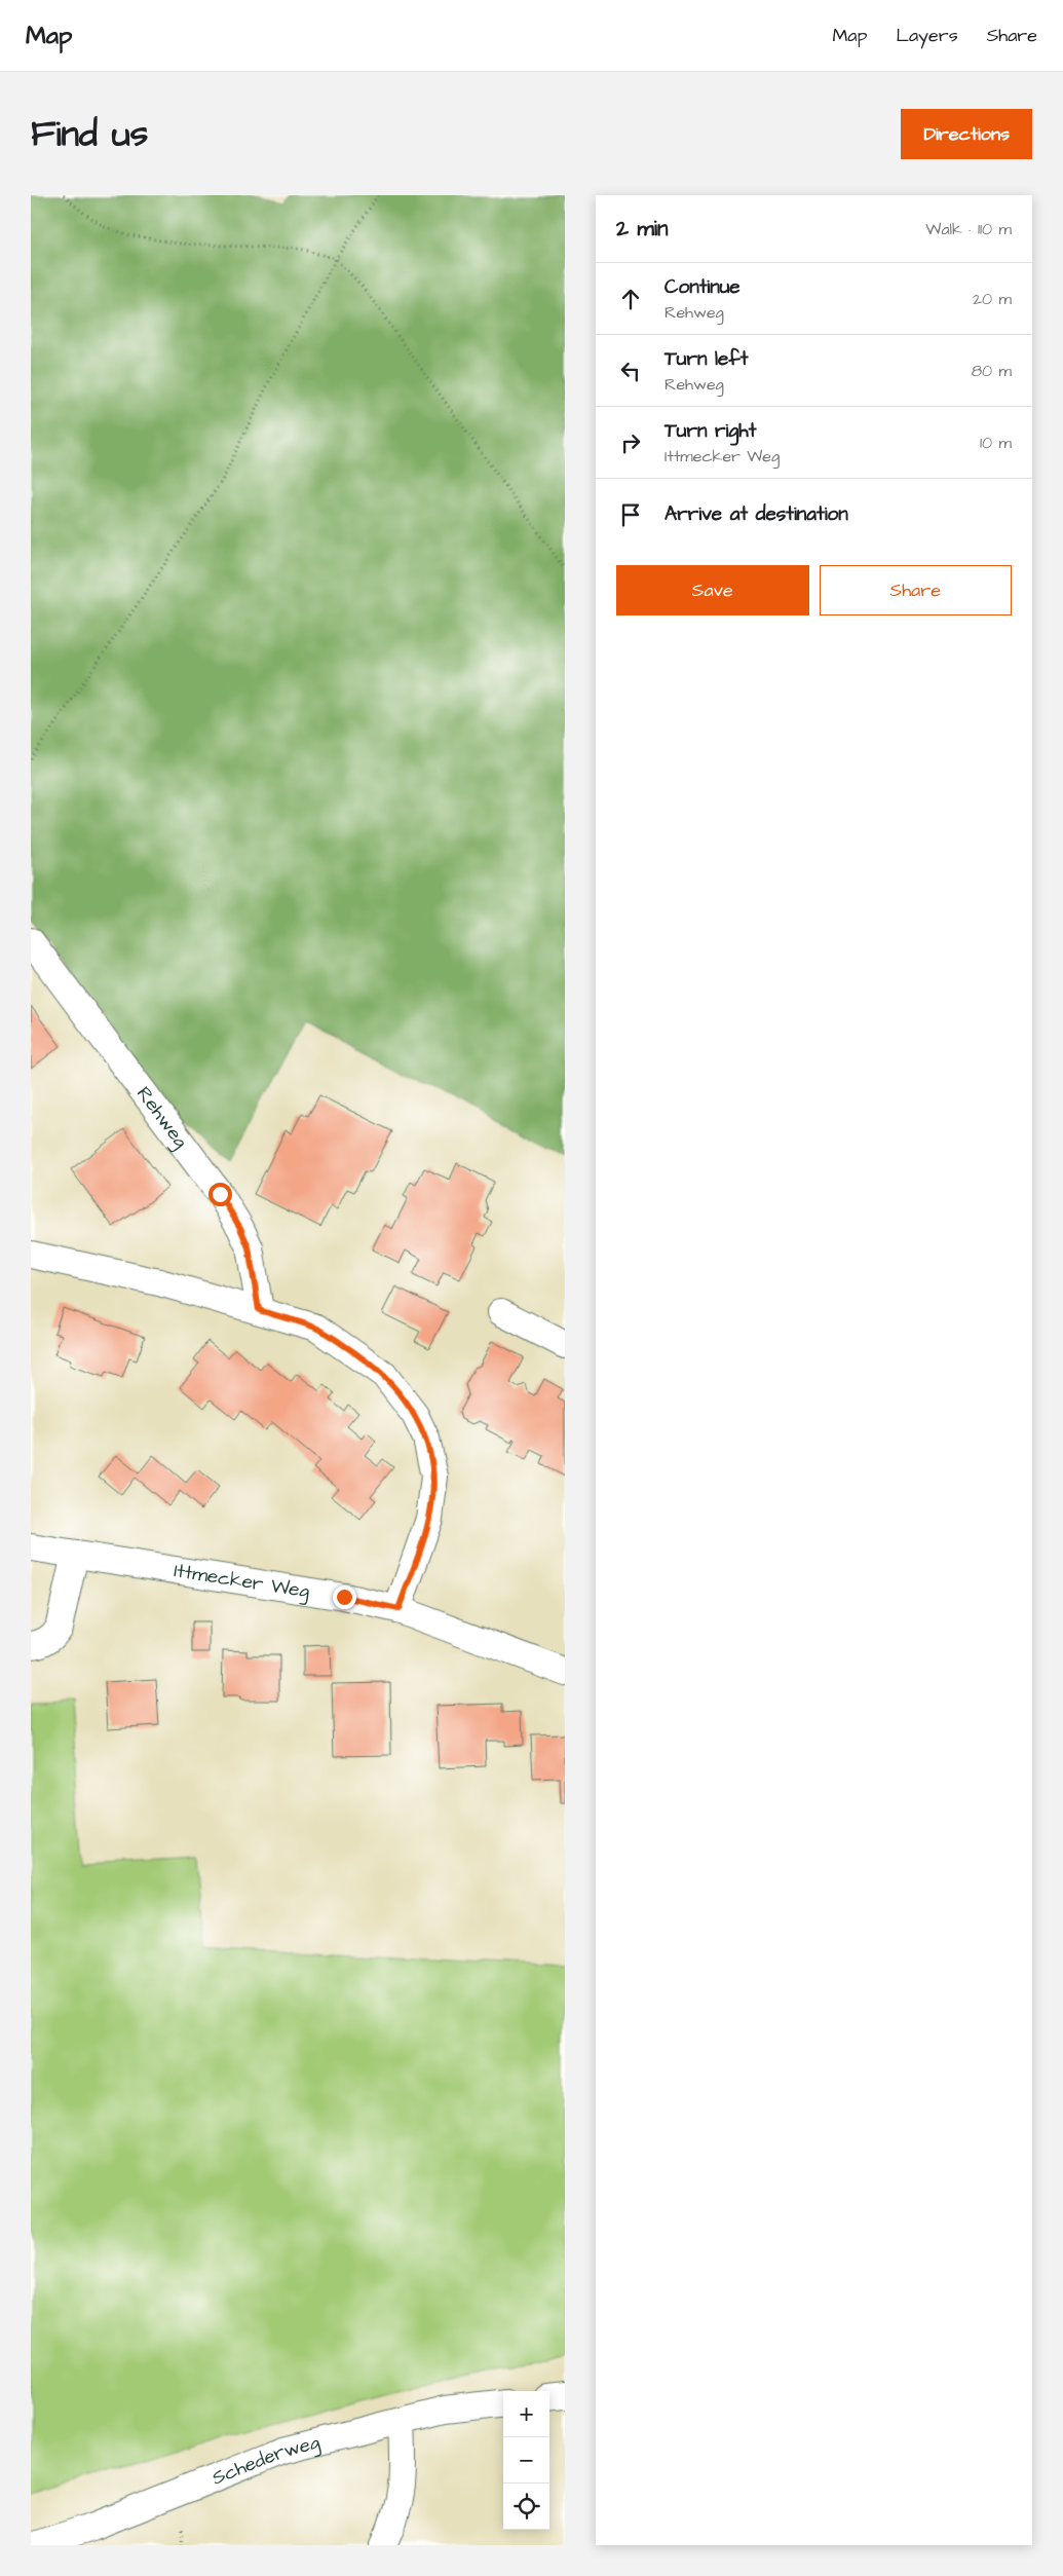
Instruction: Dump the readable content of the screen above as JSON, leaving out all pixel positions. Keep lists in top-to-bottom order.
{
  "streets": {
    "street": ["Rehweg", "Ittmecker Weg", "Schederweg"]
  },
  "page": {
    "header": "Map",
    "nav": ["Map", "Layers", "Share"],
    "title": "Find us",
    "buttons": [
      "Directions",
      ["Save", "Share"]
    ],
    "heading": ["2 min", "Walk · 110 m"],
    "list": [
      ["Continue", "Rehweg", "20 m"],
      ["Turn left", "Rehweg", "80 m"],
      ["Turn right", "Ittmecker Weg", "10 m"],
      "Arrive at destination"
    ],
    "map_buttons": ["+", "−"]
  }
}
